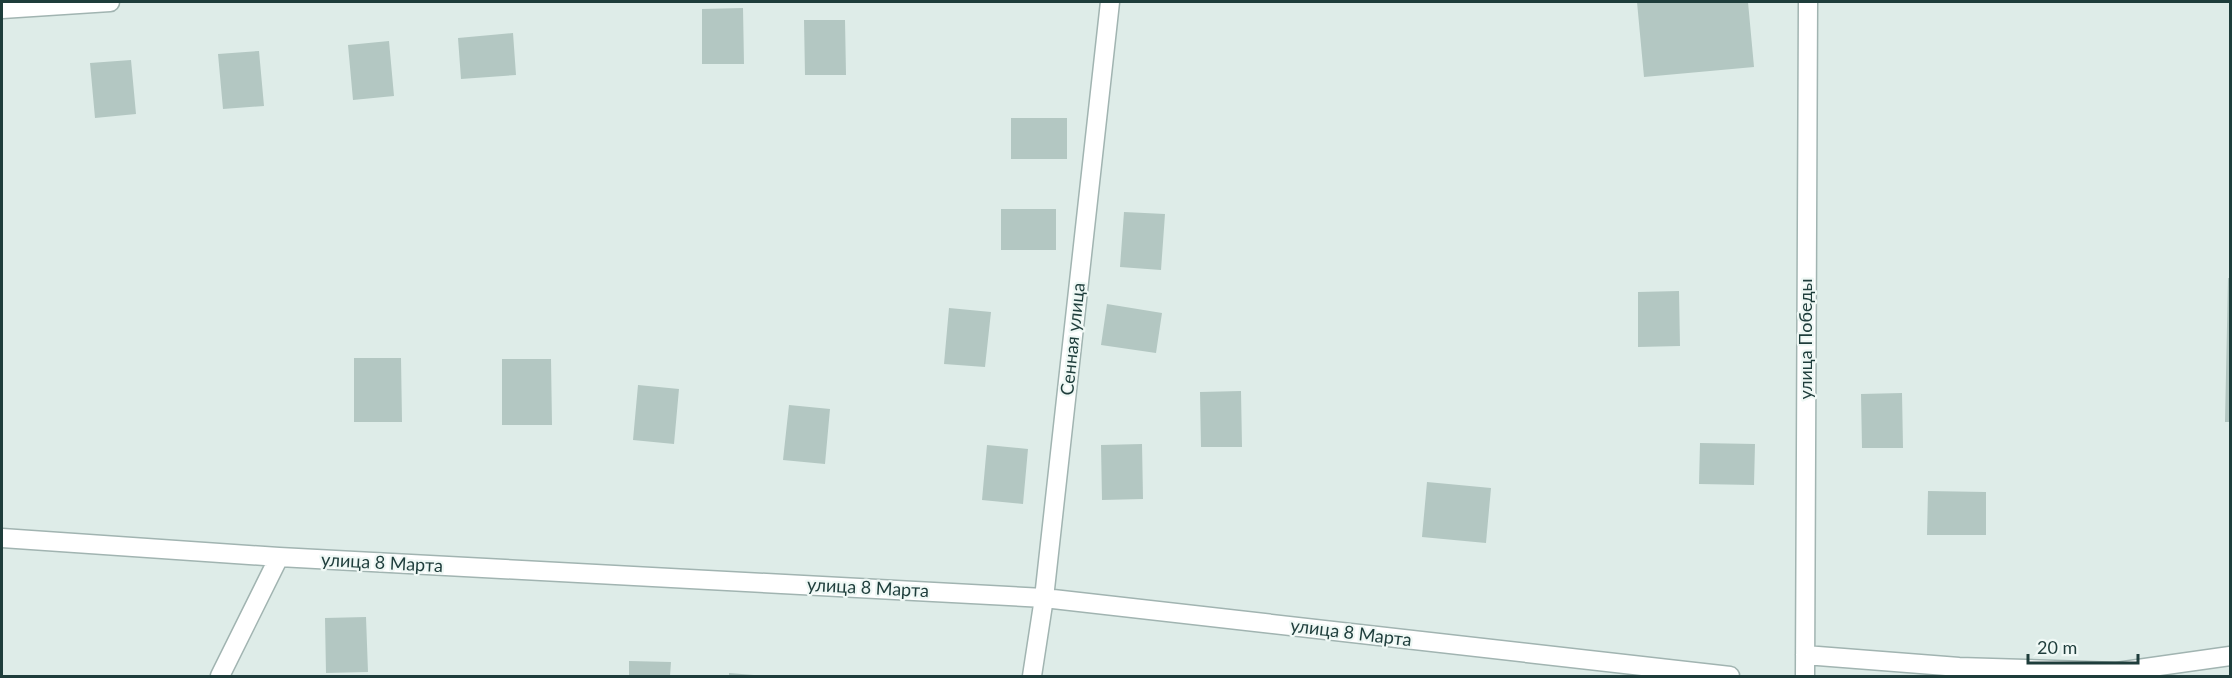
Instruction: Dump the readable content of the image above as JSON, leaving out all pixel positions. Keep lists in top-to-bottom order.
{
  "streets": {
    "street": ["Сенная улица", "улица Победы", "улица 8 Марта"]
  },
  "crossings": [
    ["Сенная улица", "улица 8 Марта"]
  ],
  "scale_bar": "20 m"
}
